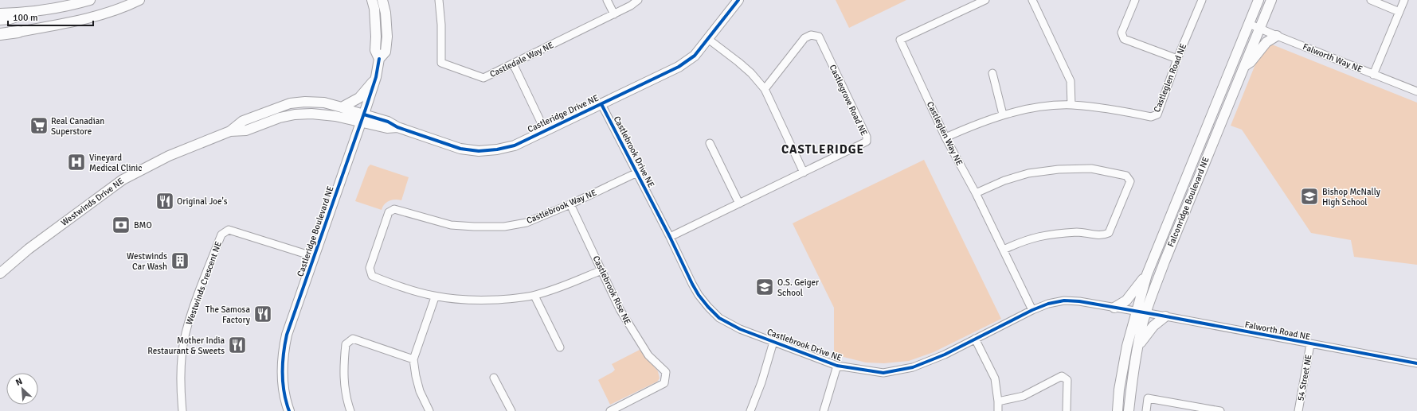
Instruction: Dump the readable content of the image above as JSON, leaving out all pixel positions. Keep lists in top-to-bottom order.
{
  "streets": {
    "street": [
      "Falworth Way NE",
      "Castledale Way NE",
      "Castleglen Road NE",
      "Castlegrove Road NE",
      "Castleridge Drive NE",
      "Castleglen Way NE",
      "Castlebrook Drive NE",
      "Westwinds Drive NE",
      "Falconridge Boulevard NE",
      "Castlebrook Way NE",
      "Castleridge Boulevard NE",
      "Westwinds Crescent NE",
      "Castlebrook Rise NE",
      "Falworth Road NE",
      "54 Street NE"
    ]
  },
  "crossings": [
    ["Falworth Way NE", "Falconridge Boulevard NE"],
    ["Castleglen Road NE", "Castleglen Way NE"],
    ["Castlegrove Road NE", "Castlebrook Drive NE"],
    ["Castleridge Drive NE", "Castlebrook Drive NE"],
    ["Castleridge Drive NE", "Westwinds Drive NE"],
    ["Castleridge Drive NE", "Castleridge Boulevard NE"],
    ["Castleglen Way NE", "Castlebrook Drive NE"],
    ["Castlebrook Drive NE", "Falconridge Boulevard NE"],
    ["Castlebrook Drive NE", "Castlebrook Way NE"],
    ["Castlebrook Drive NE", "Falworth Road NE"],
    ["Westwinds Drive NE", "Castleridge Boulevard NE"],
    ["Falconridge Boulevard NE", "Falworth Road NE"],
    ["Castlebrook Way NE", "Castlebrook Rise NE"],
    ["Castleridge Boulevard NE", "Westwinds Crescent NE"],
    ["Falworth Road NE", "54 Street NE"]
  ],
  "districts": ["CASTLERIDGE"],
  "places": {
    "supermarket": ["Real Canadian Superstore"],
    "hospital": ["Vineyard Medical Clinic"],
    "school or university": ["Bishop McNally High School", "O.S. Geiger School"],
    "restaurant": ["Original Joe's", "The Samosa Factory", "Mother India Restaurant & Sweets"],
    "bank": ["BMO"],
    "building": ["Westwinds Car Wash"]
  },
  "scale_bar": "100 m",
  "north": "top left"
}
